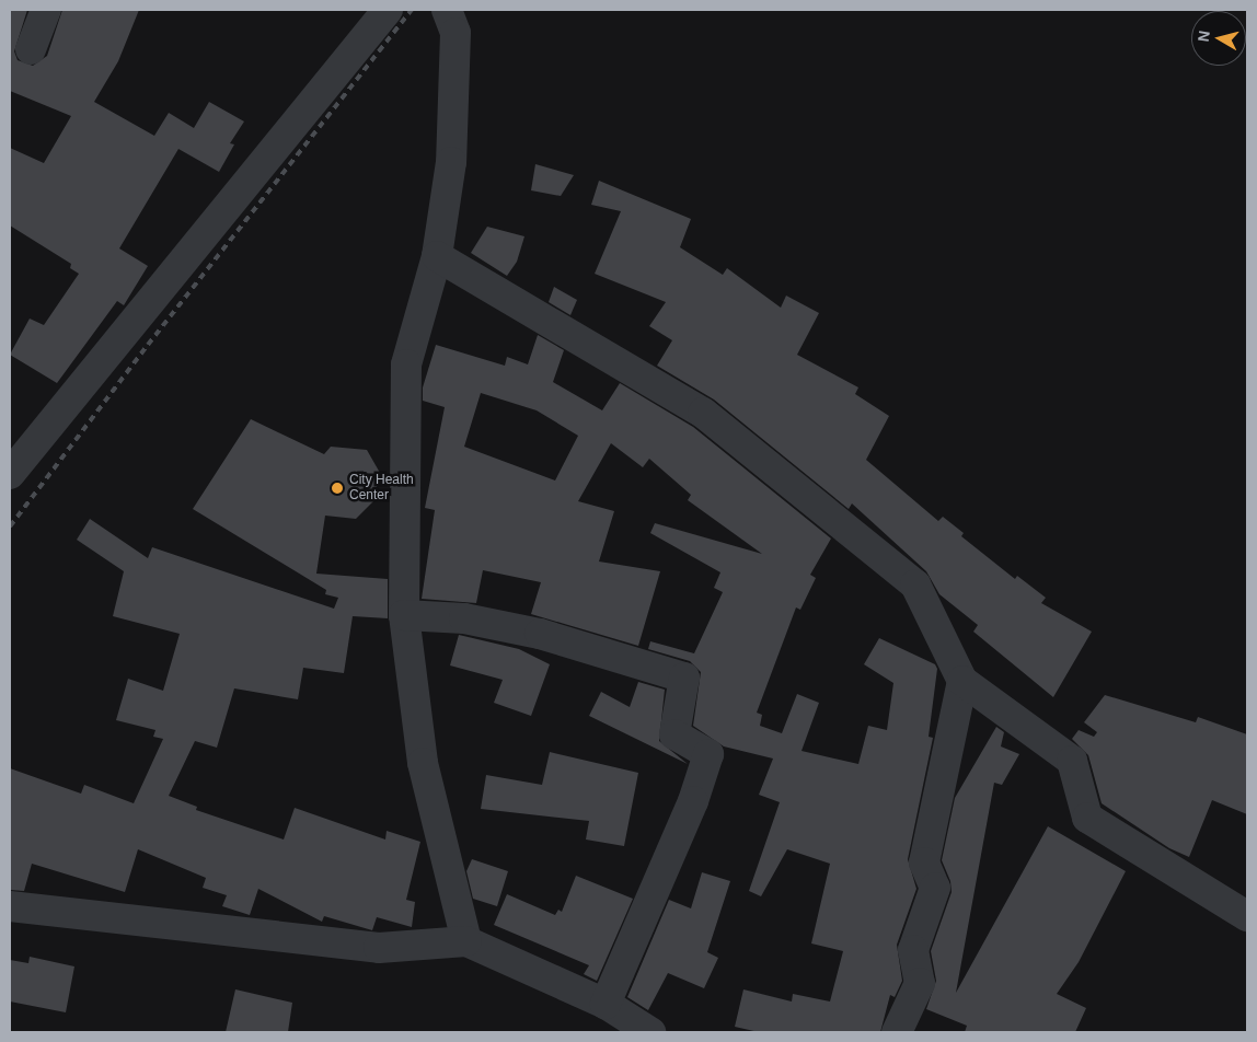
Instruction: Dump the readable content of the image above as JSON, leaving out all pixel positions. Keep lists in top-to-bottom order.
{
  "places": ["City Health Center"],
  "north": "left"
}
